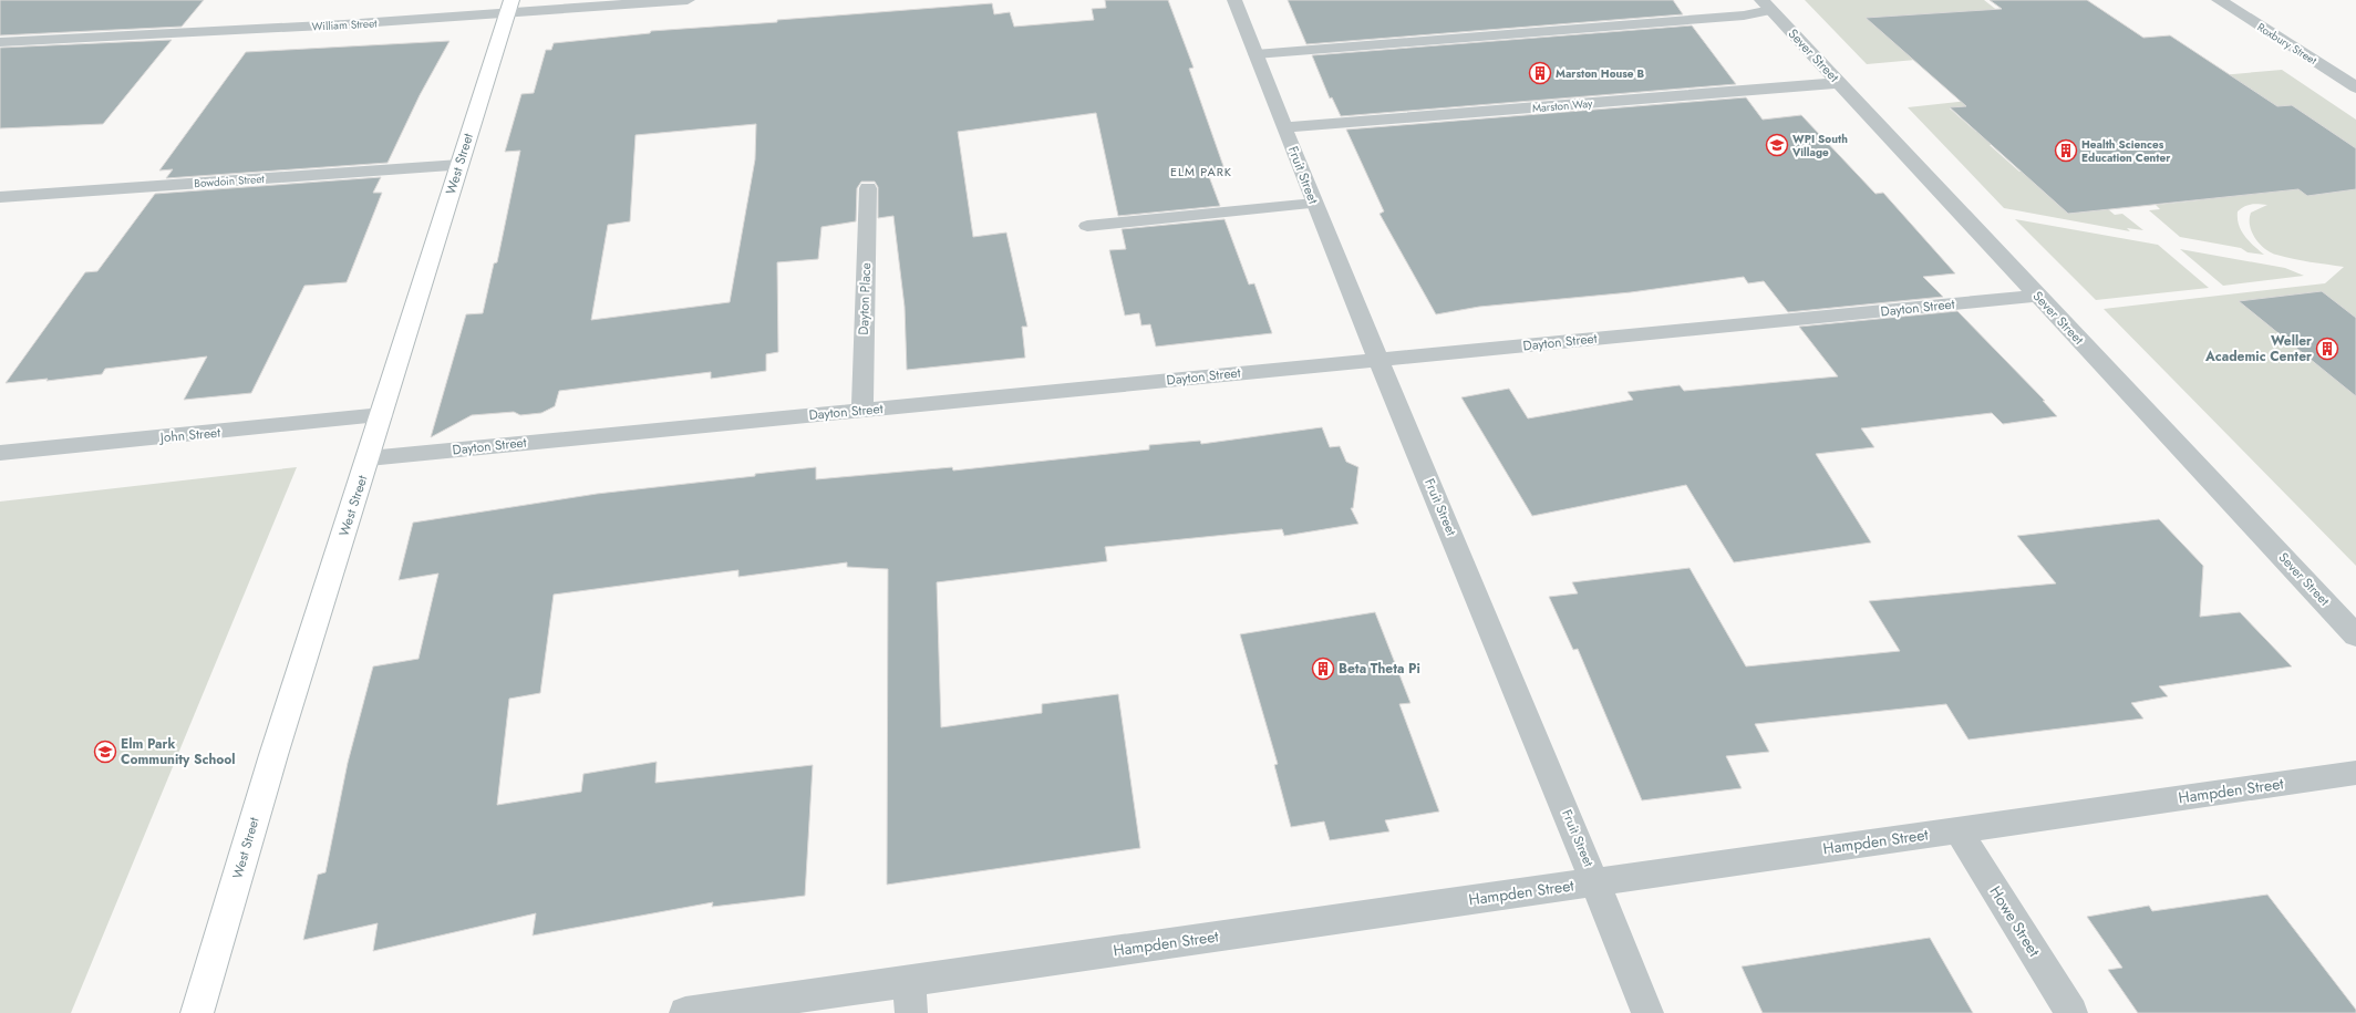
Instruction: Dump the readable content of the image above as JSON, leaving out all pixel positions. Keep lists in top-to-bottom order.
{
  "streets": {
    "street": [
      "William Street",
      "Roxbury Street",
      "Sever Street",
      "Marston Way",
      "West Street",
      "Fruit Street",
      "Bowdoin Street",
      "Dayton Place",
      "Dayton Street",
      "John Street",
      "Hampden Street",
      "Howe Street"
    ]
  },
  "crossings": [
    ["William Street", "West Street"],
    ["Sever Street", "Marston Way"],
    ["Sever Street", "Dayton Street"],
    ["Marston Way", "Fruit Street"],
    ["West Street", "Bowdoin Street"],
    ["West Street", "Dayton Street"],
    ["West Street", "John Street"],
    ["Fruit Street", "Dayton Street"],
    ["Fruit Street", "Hampden Street"],
    ["Dayton Place", "Dayton Street"],
    ["Hampden Street", "Howe Street"]
  ],
  "districts": ["ELM PARK"],
  "places": {
    "building": [
      "Marston House B",
      "Health Sciences Education Center",
      "Weller Academic Center",
      "Beta Theta Pi"
    ],
    "school or university": ["WPI South Village", "Elm Park Community School"]
  }
}
